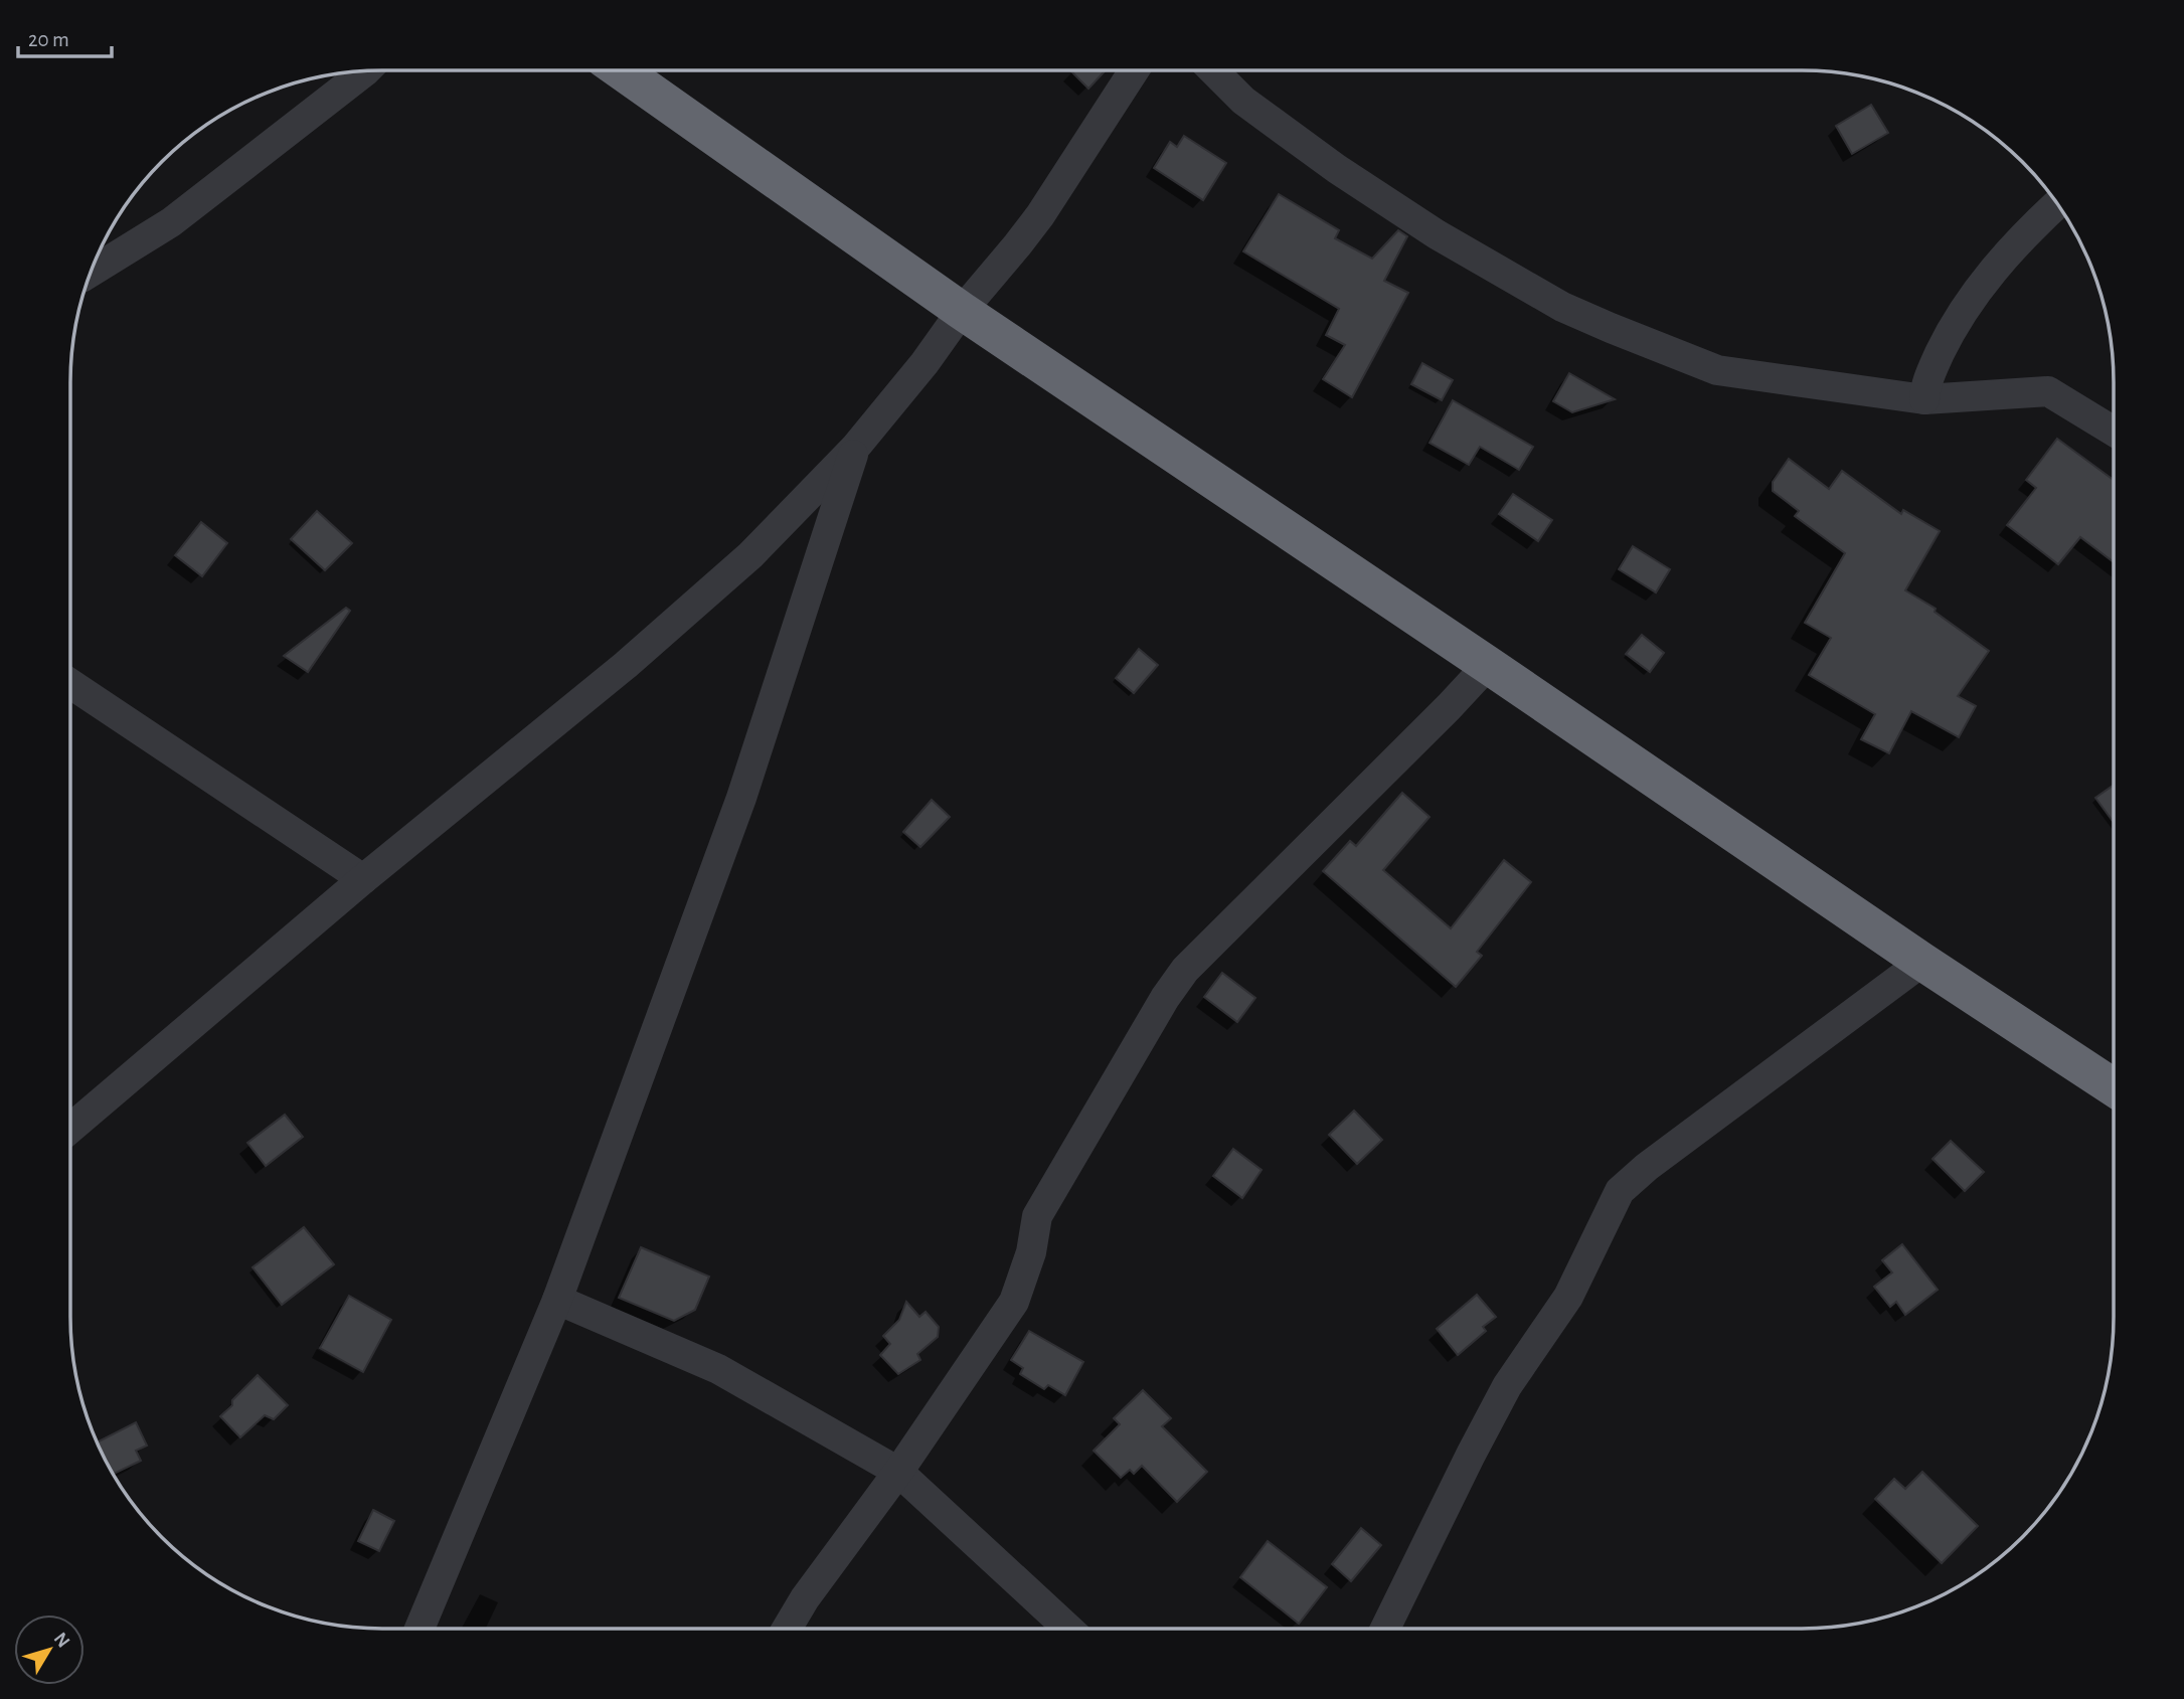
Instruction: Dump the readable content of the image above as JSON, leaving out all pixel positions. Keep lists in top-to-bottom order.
{
  "scale_bar": "20 m",
  "north": "top right"
}
